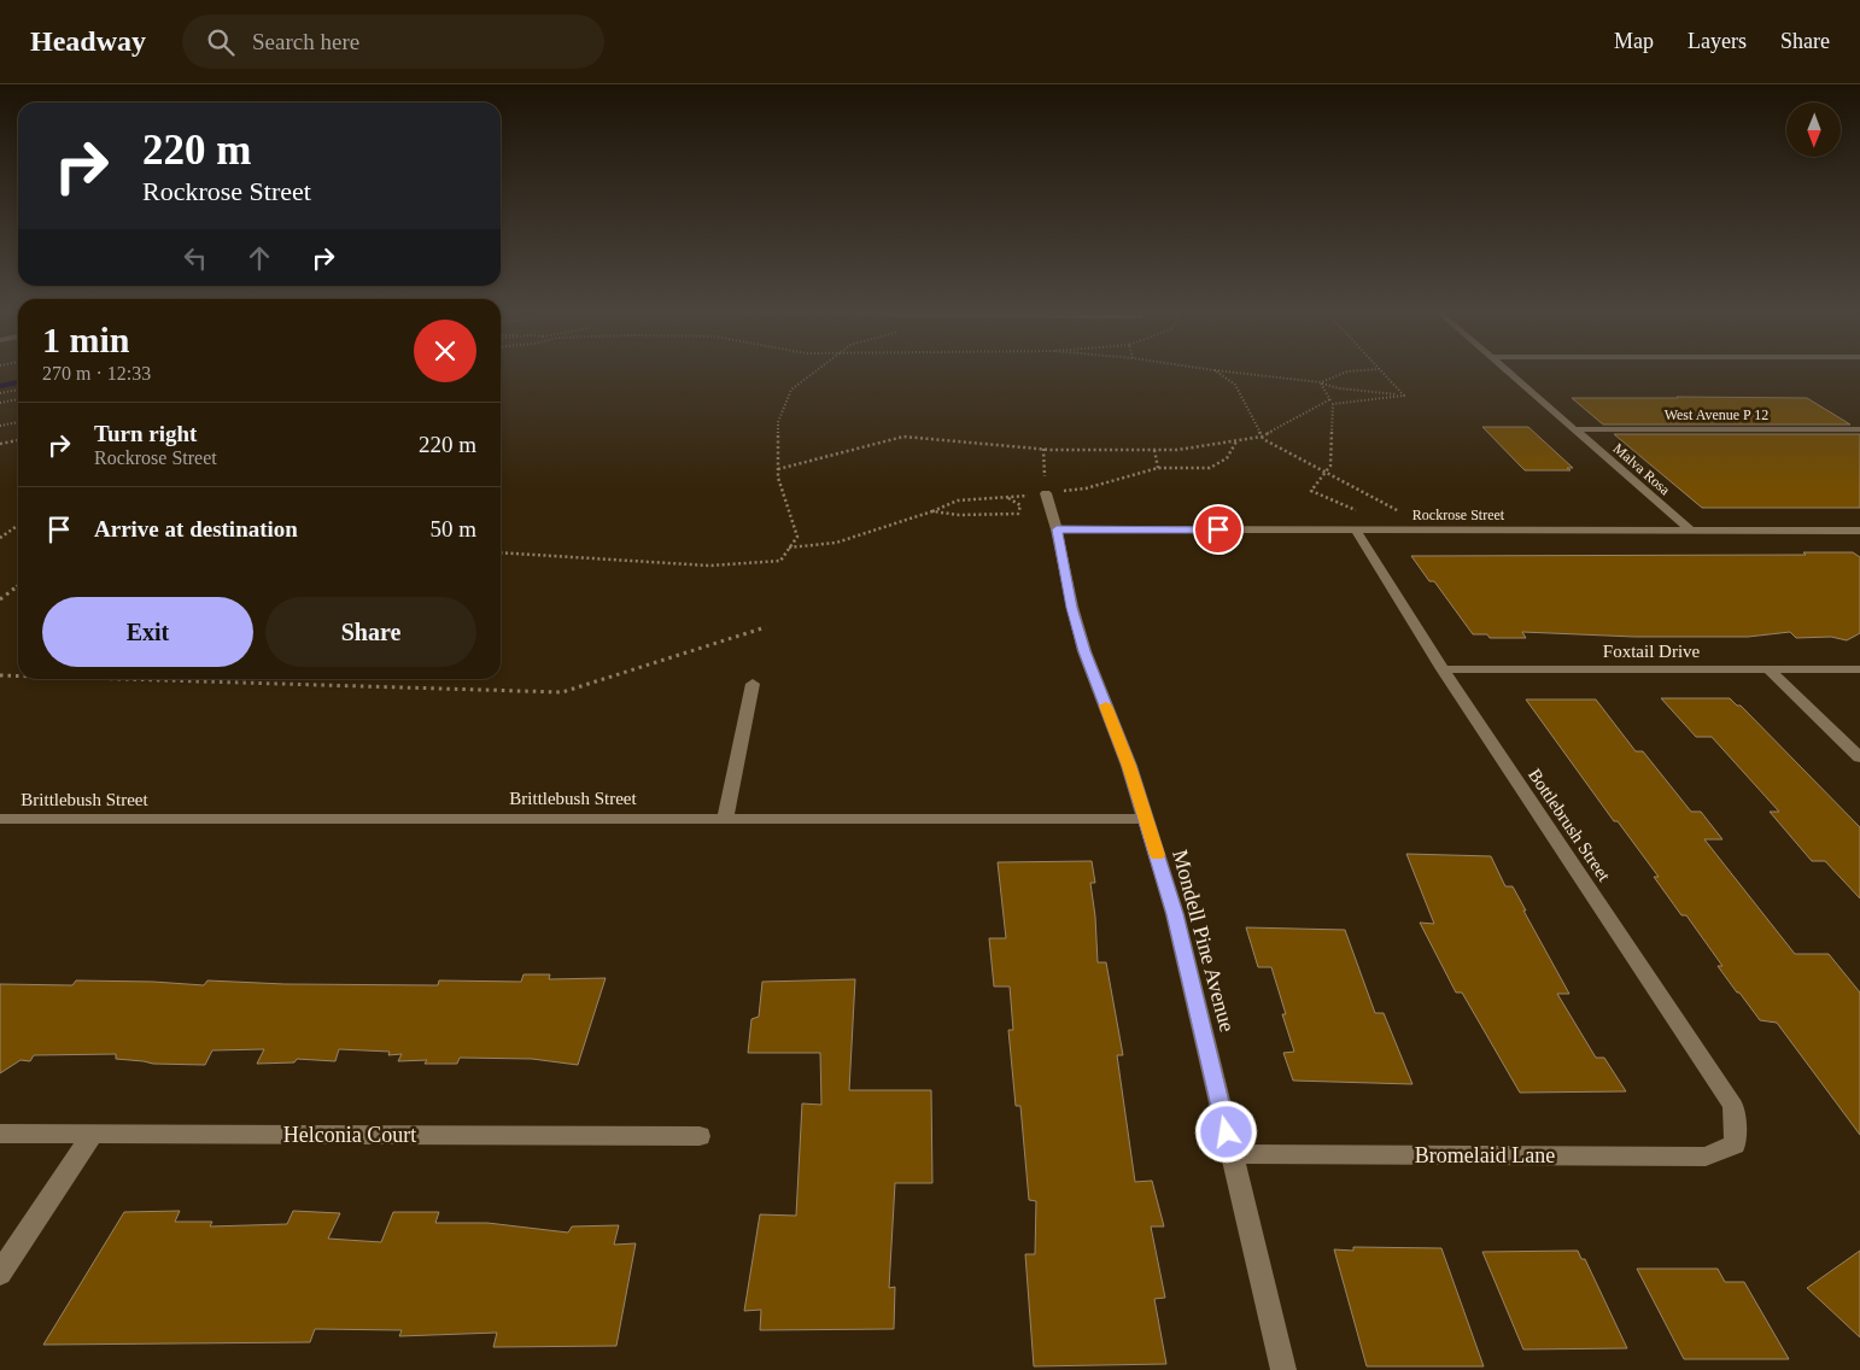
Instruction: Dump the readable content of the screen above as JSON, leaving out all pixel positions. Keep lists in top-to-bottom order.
{
  "streets": {
    "street": [
      "West Avenue P 12",
      "Malva Rosa",
      "Rockrose Street",
      "Foxtail Drive",
      "Brittlebush Street",
      "Bottlebrush Street",
      "Mondell Pine Avenue",
      "Helconia Court",
      "Bromelaid Lane"
    ]
  },
  "crossings": [
    ["West Avenue P 12", "Malva Rosa"],
    ["Malva Rosa", "Rockrose Street"],
    ["Rockrose Street", "Bottlebrush Street"],
    ["Rockrose Street", "Mondell Pine Avenue"],
    ["Foxtail Drive", "Bottlebrush Street"],
    ["Brittlebush Street", "Mondell Pine Avenue"],
    ["Bottlebrush Street", "Bromelaid Lane"],
    ["Mondell Pine Avenue", "Bromelaid Lane"]
  ],
  "north": "bottom",
  "page": {
    "header": "Headway",
    "search": "Search here",
    "nav": ["Map", "Layers", "Share"],
    "turn": ["220 m", "Rockrose Street"],
    "heading": ["1 min", "270 m · 12:33"],
    "list": [
      {
        "name": "Turn right",
        "note": "Rockrose Street",
        "value": "220 m"
      },
      {
        "name": "Arrive at destination",
        "value": "50 m"
      }
    ],
    "buttons": ["Exit", "Share"]
  }
}
